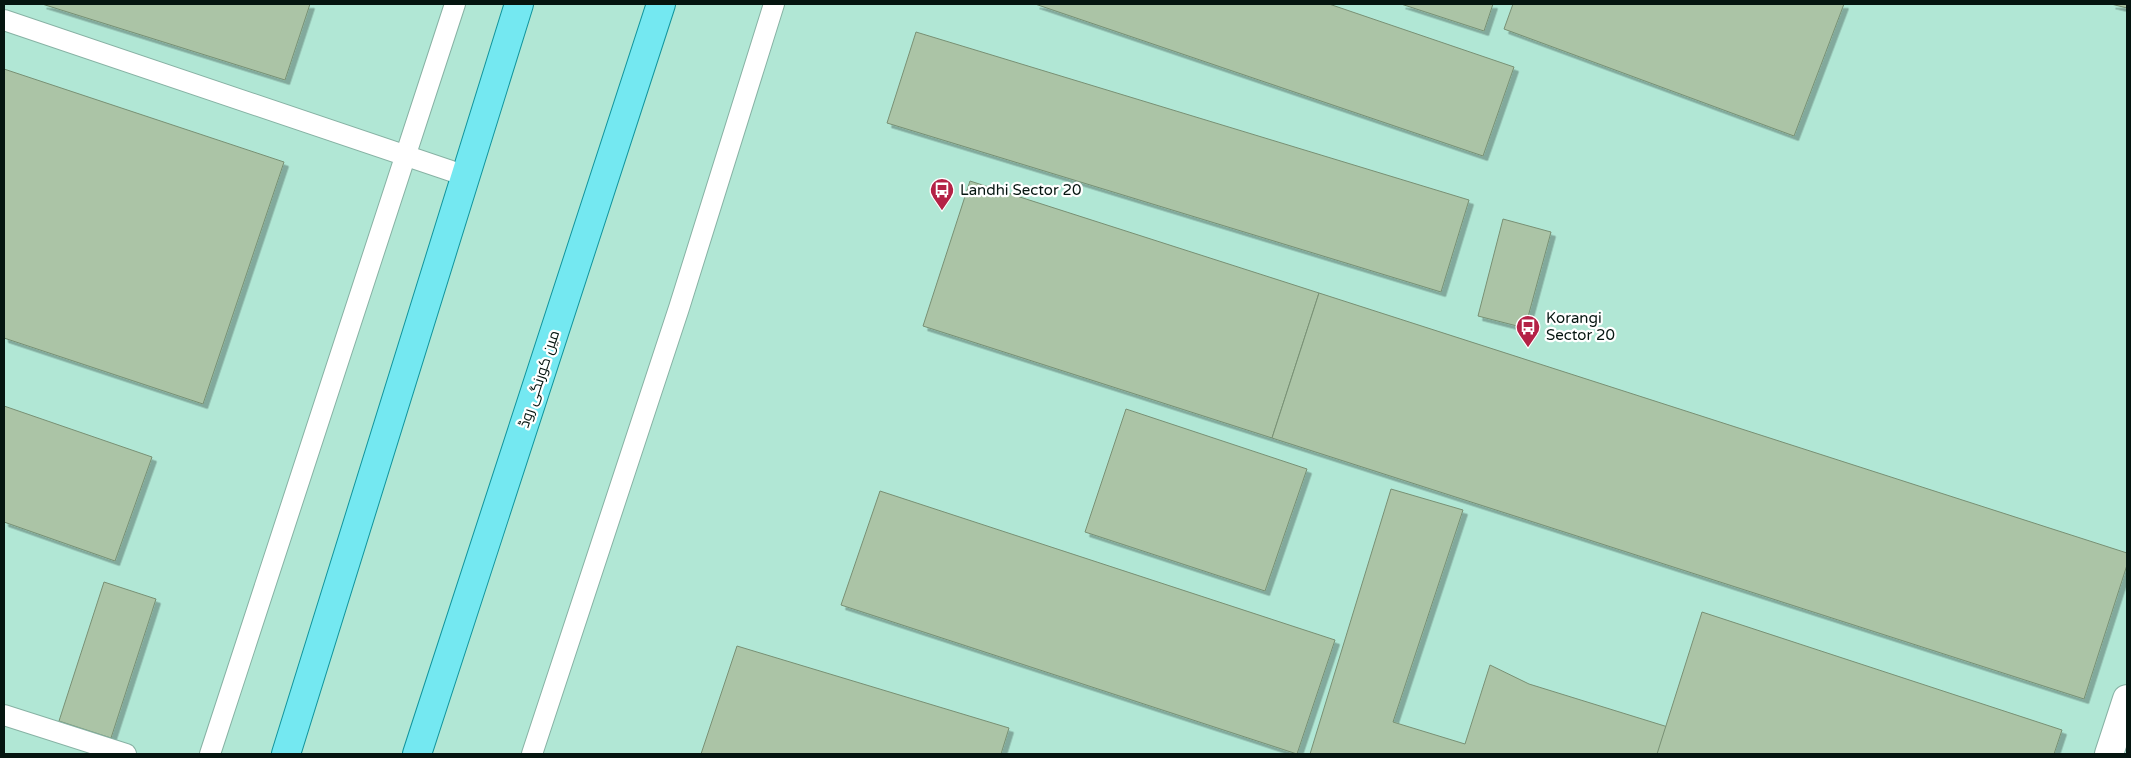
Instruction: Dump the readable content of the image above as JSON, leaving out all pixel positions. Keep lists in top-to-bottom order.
{
  "streets": {
    "main road": ["مین کورنگی روڈ"]
  },
  "places": {
    "bus stop": ["Landhi Sector 20", "Korangi Sector 20"]
  }
}
